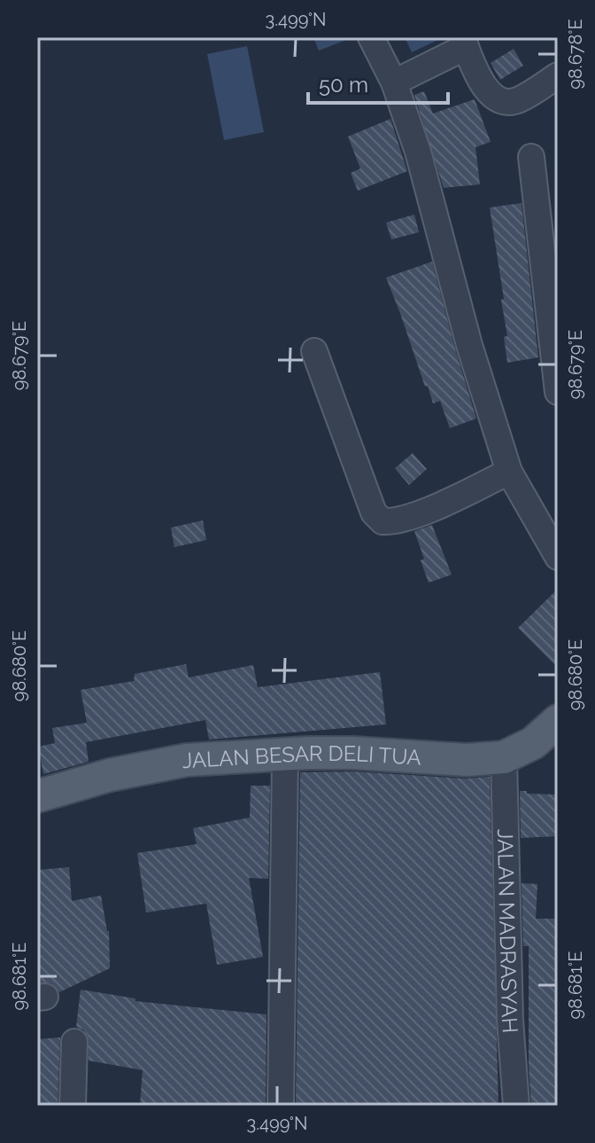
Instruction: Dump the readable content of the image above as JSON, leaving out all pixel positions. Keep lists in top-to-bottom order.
{
  "streets": {
    "main road": ["JALAN BESAR DELI TUA"],
    "street": ["JALAN MADRASYAH"]
  },
  "crossings": [
    ["JALAN BESAR DELI TUA", "JALAN MADRASYAH"]
  ],
  "scale_bar": "50 m",
  "coordinates": [
    "3.499°N",
    "98.678°E",
    "98.679°E",
    "98.680°E",
    "98.681°E"
  ]
}
